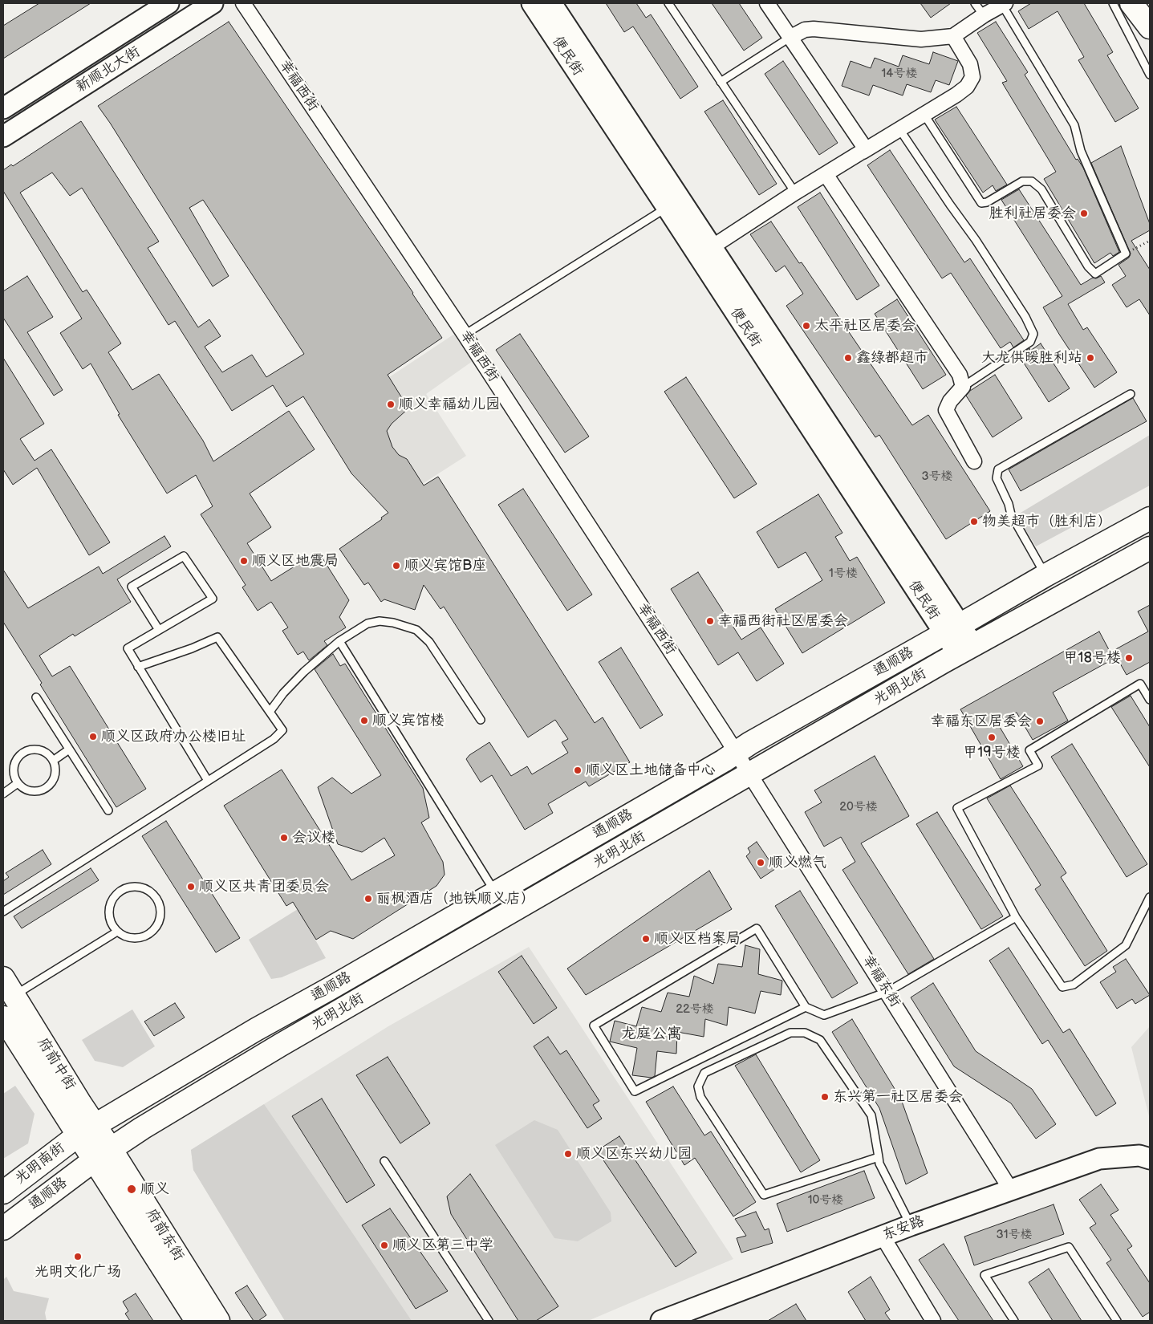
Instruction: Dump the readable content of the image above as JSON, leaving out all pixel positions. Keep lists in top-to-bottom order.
{
  "streets": {
    "main road": [
      "通顺路",
      "光明北街",
      "府前中街",
      "光明南街",
      "府前东街"
    ],
    "street": [
      "便民街",
      "新顺北大街",
      "幸福西街",
      "幸福东街",
      "东安路"
    ]
  },
  "crossings": [
    ["便民街", "通顺路"],
    ["便民街", "光明北街"],
    ["幸福西街", "通顺路"],
    ["幸福西街", "光明北街"],
    ["幸福西街", "幸福东街"],
    ["通顺路", "光明北街"],
    ["通顺路", "府前中街"],
    ["通顺路", "光明南街"],
    ["通顺路", "府前东街"],
    ["光明北街", "幸福东街"],
    ["光明北街", "府前中街"],
    ["光明北街", "府前东街"],
    ["幸福东街", "东安路"],
    ["府前中街", "光明南街"],
    ["府前中街", "府前东街"]
  ],
  "districts": ["龙庭公寓"],
  "places": [
    "胜利社居委会",
    "太平社区居委会",
    "鑫绿都超市",
    "大龙供暖胜利站",
    "顺义幸福幼儿园",
    "物美超市（胜利店）",
    "顺义区地震局",
    "顺义宾馆B座",
    "幸福西街社区居委会",
    "甲18号楼",
    "顺义宾馆楼",
    "幸福东区居委会",
    "顺义区政府办公楼旧址",
    "甲19号楼",
    "顺义区土地储备中心",
    "会议楼",
    "顺义燃气",
    "顺义区共青团委员会",
    "丽枫酒店（地铁顺义店）",
    "顺义区档案局",
    "东兴第一社区居委会",
    "顺义区东兴幼儿园",
    "顺义",
    "顺义区第三中学",
    "光明文化广场"
  ],
  "house_numbers": [
    "14号楼",
    "3号楼",
    "1号楼",
    "20号楼",
    "22号楼",
    "10号楼",
    "31号楼"
  ]
}
